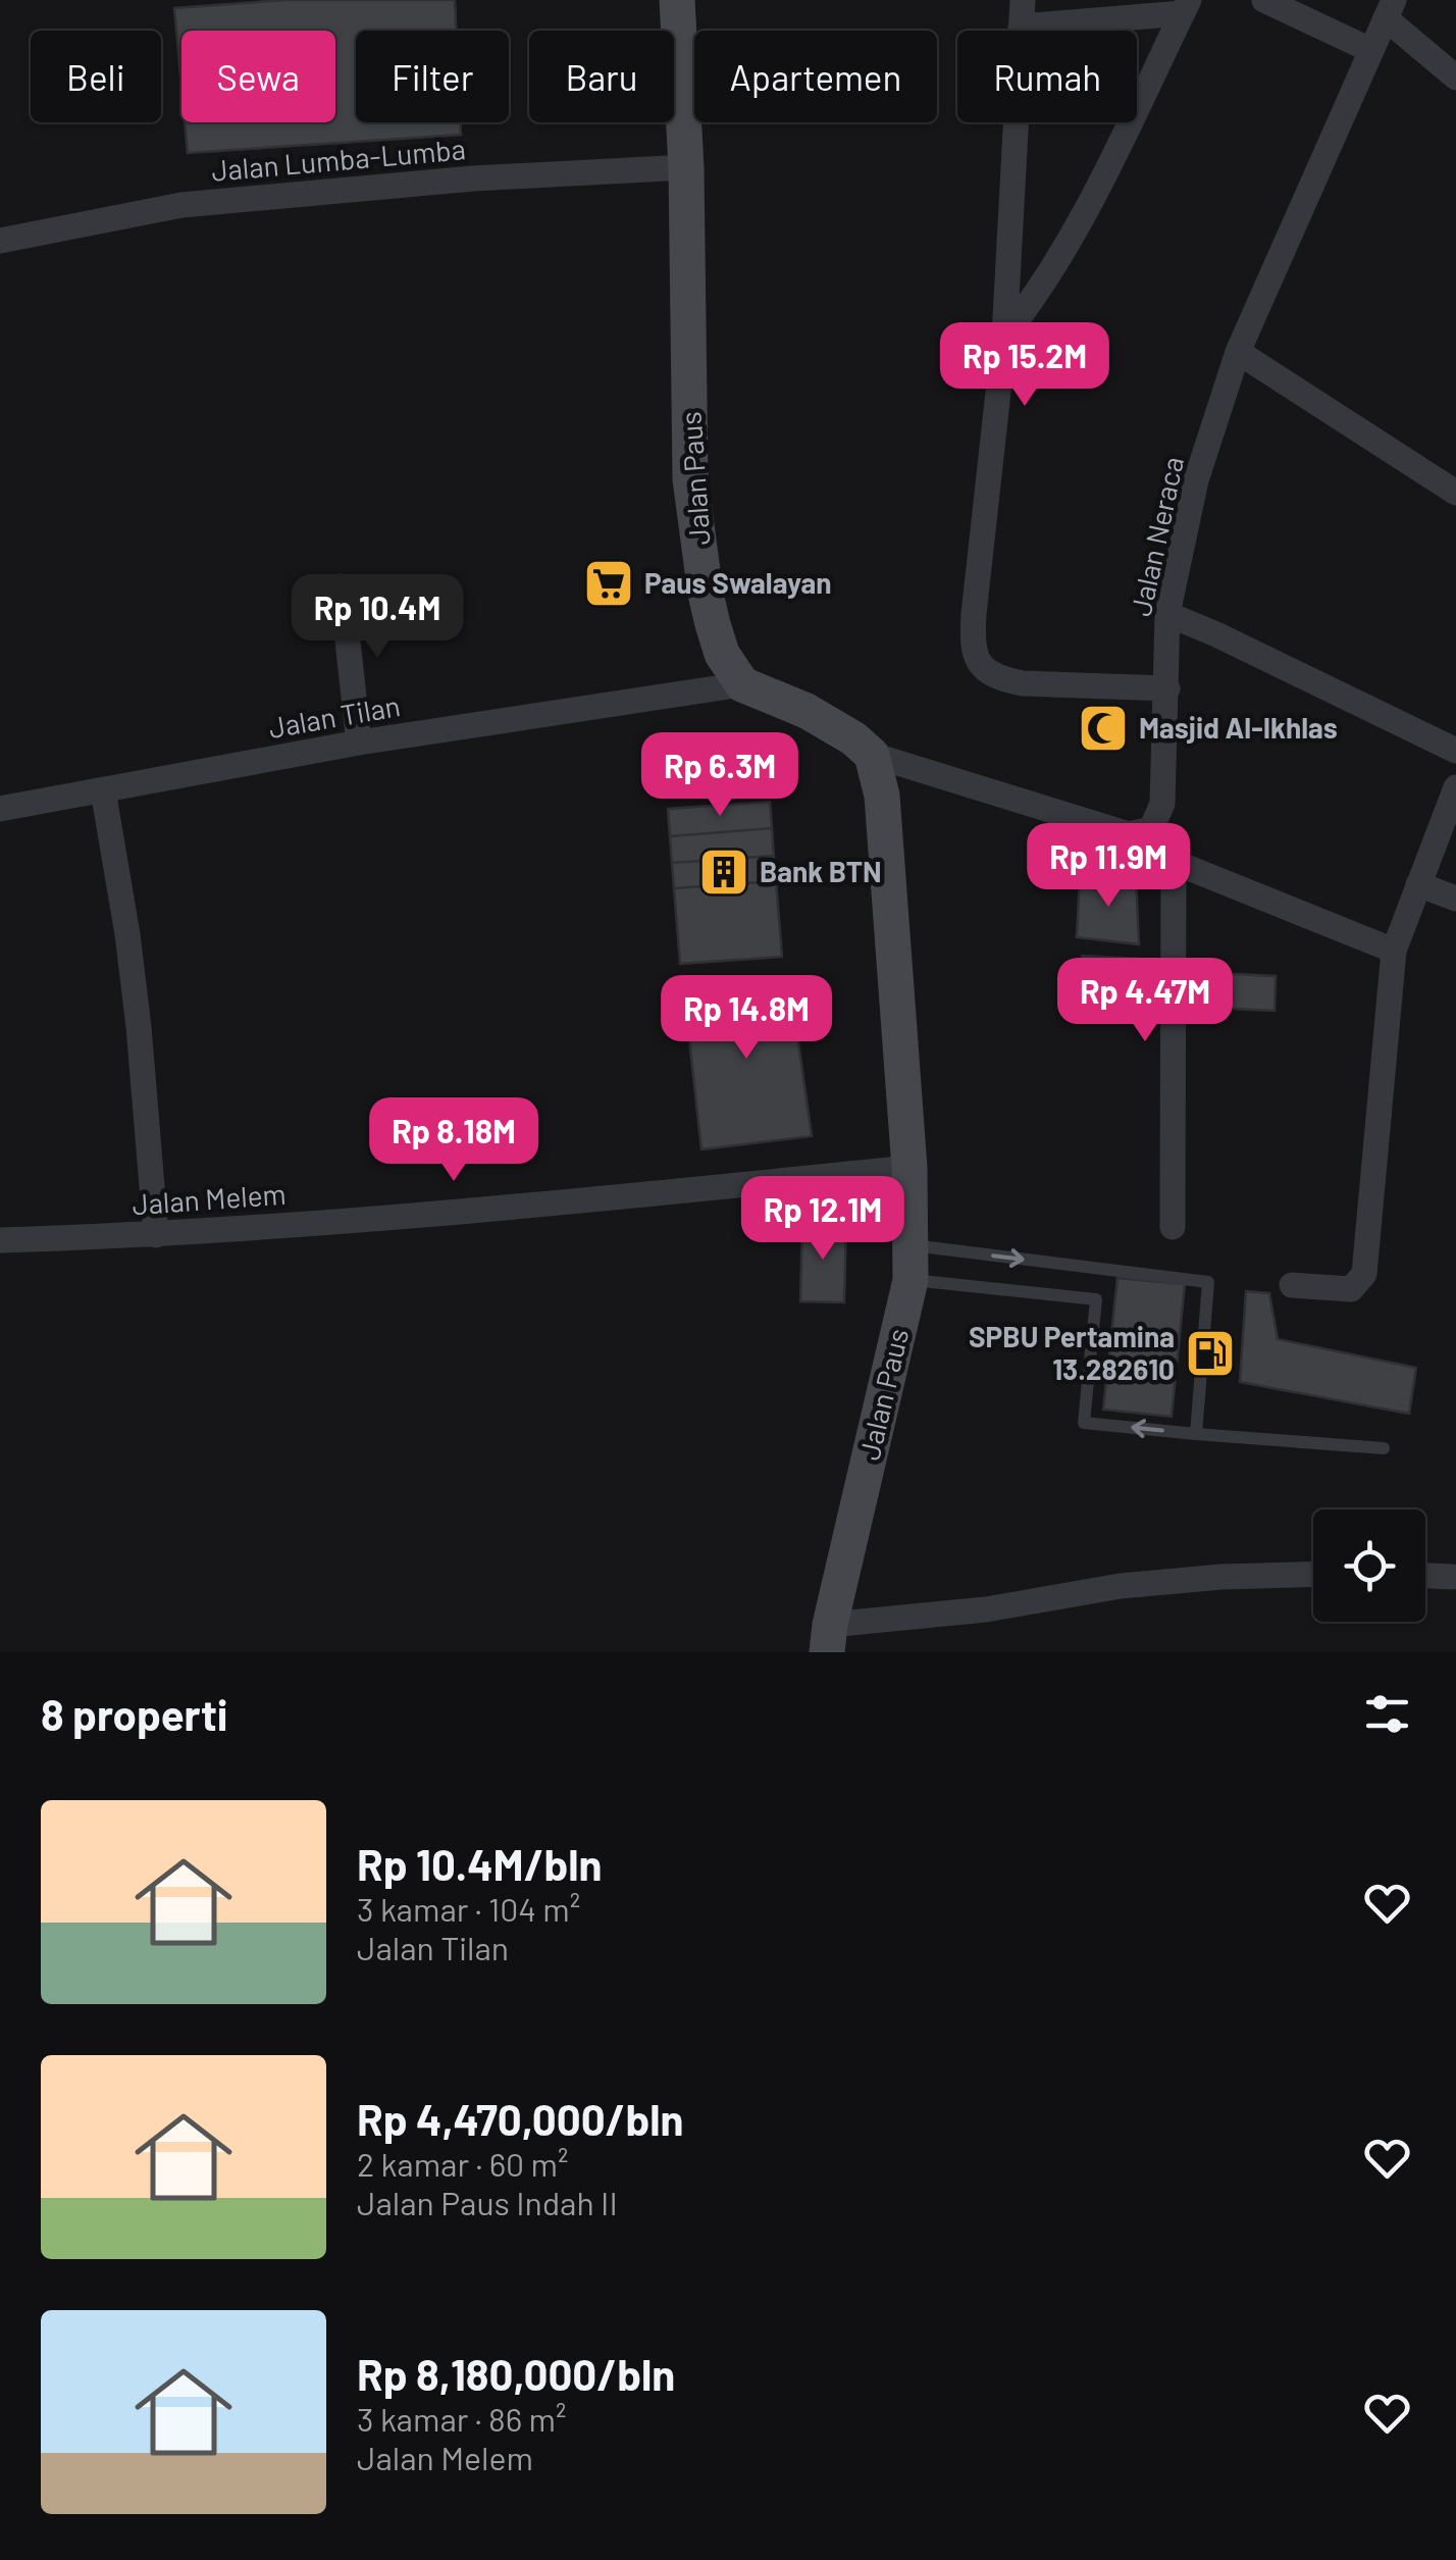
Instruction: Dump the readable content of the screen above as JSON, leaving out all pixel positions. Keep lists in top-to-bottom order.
{
  "streets": {
    "main road": ["Jalan Paus"],
    "street": [
      "Jalan Lumba-Lumba",
      "Jalan Neraca",
      "Jalan Tilan",
      "Jalan Melem"
    ]
  },
  "crossings": [
    ["Jalan Lumba-Lumba", "Jalan Paus"],
    ["Jalan Paus", "Jalan Tilan"],
    ["Jalan Paus", "Jalan Melem"]
  ],
  "places": {
    "supermarket": ["Paus Swalayan"],
    "mosque": ["Masjid Al-Ikhlas"],
    "building": ["Bank BTN"],
    "fuel station": ["SPBU Pertamina 13.282610"]
  },
  "page": {
    "chip": [
      "Beli",
      "Sewa",
      "Filter",
      "Baru",
      "Apartemen",
      "Rumah"
    ],
    "price": [
      "Rp 15.2M",
      "Rp 10.4M",
      "Rp 6.3M",
      "Rp 11.9M",
      "Rp 4.47M",
      "Rp 14.8M",
      "Rp 8.18M",
      "Rp 12.1M"
    ],
    "heading": "8 properti",
    "list": [
      {
        "name": "Rp 10.4M/bln",
        "note": "3 kamar · 104 m² · Jalan Tilan"
      },
      {
        "name": "Rp 4,470,000/bln",
        "note": "2 kamar · 60 m² · Jalan Paus Indah II"
      },
      {
        "name": "Rp 8,180,000/bln",
        "note": "3 kamar · 86 m² · Jalan Melem"
      }
    ]
  }
}
